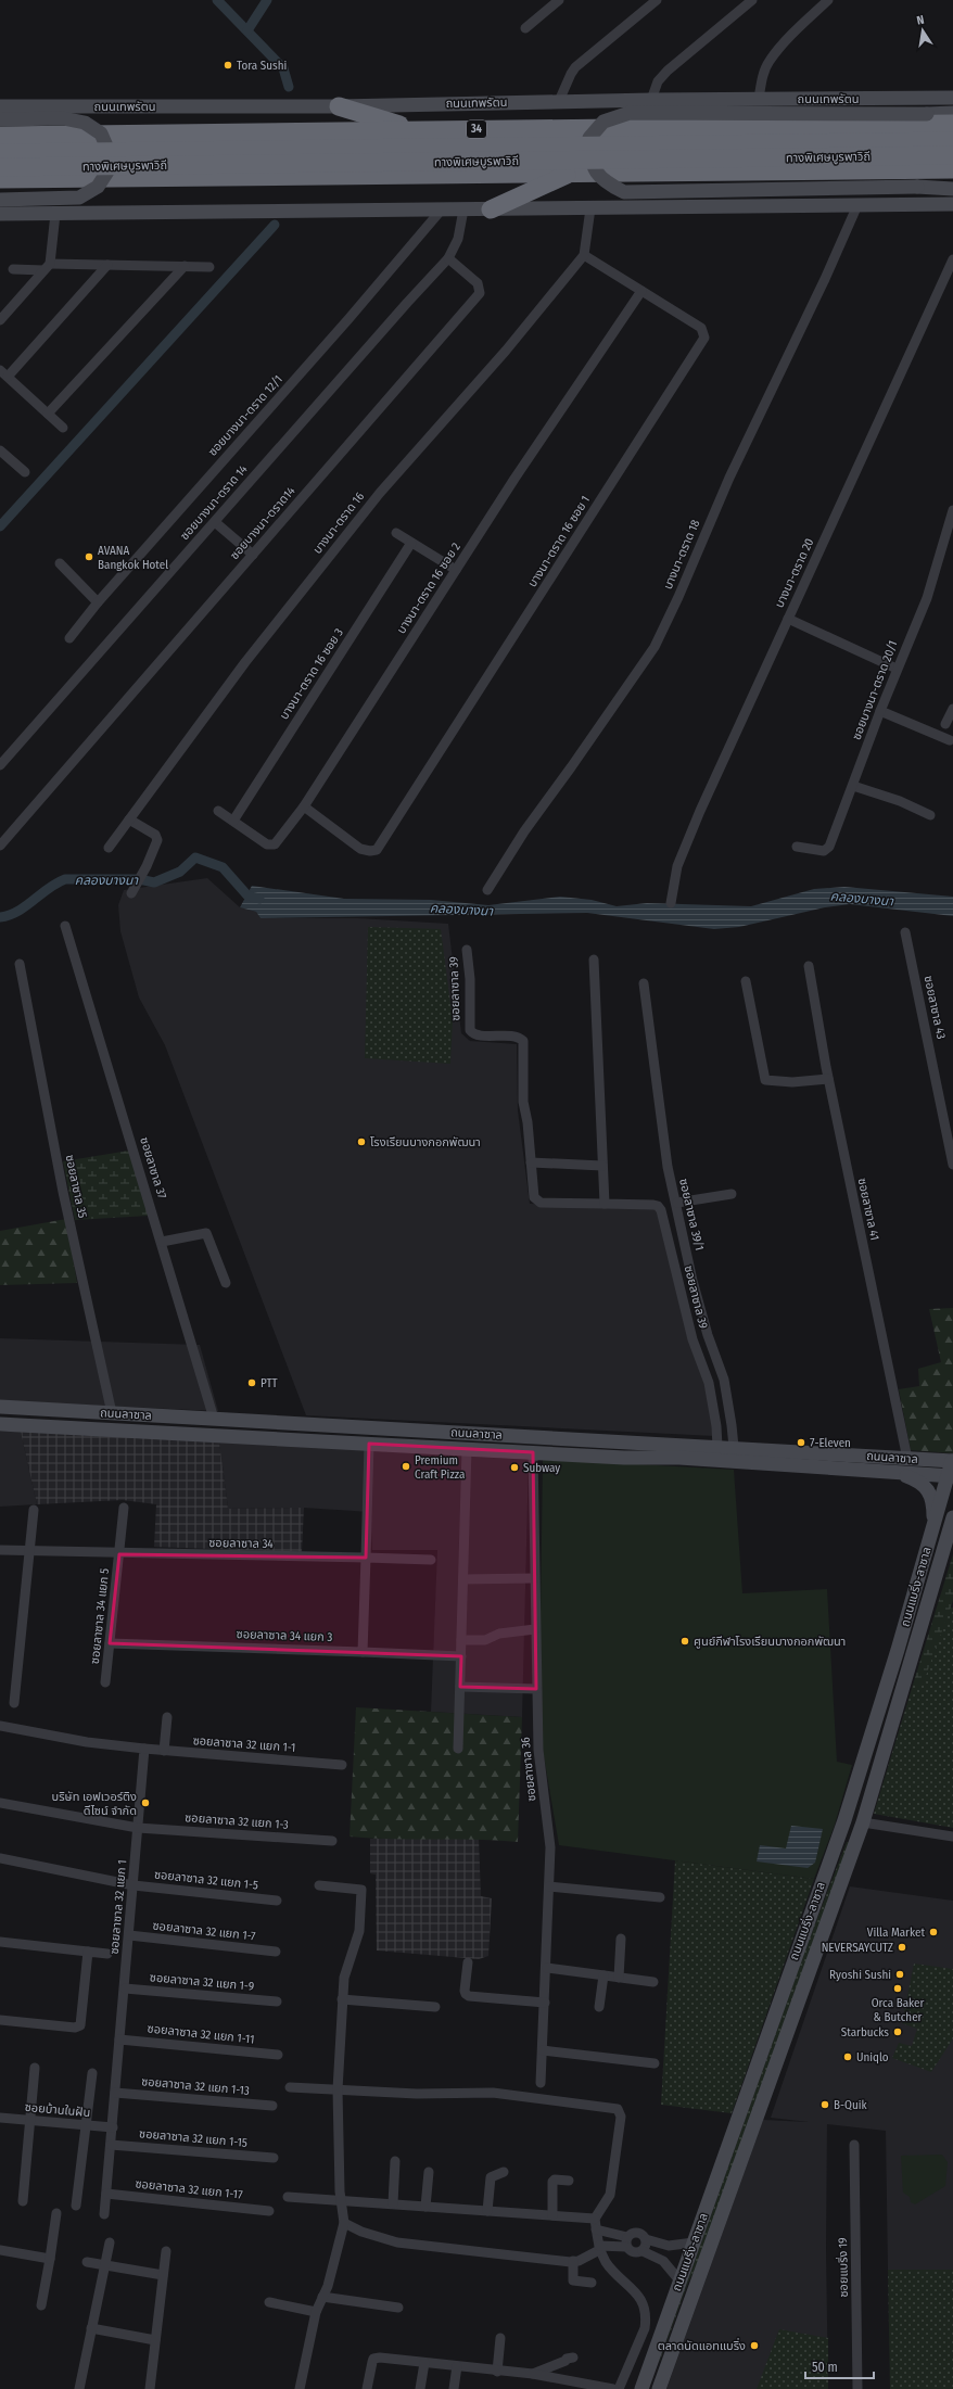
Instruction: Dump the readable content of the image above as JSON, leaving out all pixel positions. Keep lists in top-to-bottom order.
{
  "streets": {
    "highway": ["ถนนเทพรัตน", "34", "ทางพิเศษบูรพาวิถี"],
    "street": [
      "ซอยบางนา-ตราด 12/1",
      "ซอยบางนา-ตราด 14",
      "ซอยบางนา-ตราด14",
      "บางนา-ตราด 16",
      "บางนา-ตราด 16 ซอย 1",
      "บางนา-ตราด 18",
      "บางนา-ตราด 20",
      "บางนา-ตราด 16 ซอย 2",
      "บางนา-ตราด 16 ซอย 3",
      "ซอยบางนา-ตราด 20/1",
      "ซอยลาซาล 39",
      "ซอยลาซาล 43",
      "ซอยลาซาล 37",
      "ซอยลาซาล 35",
      "ซอยลาซาล 41",
      "ซอยลาซาล 39/1",
      "ถนนลาซาล",
      "ซอยลาซาล 34",
      "ถนนแบริ่ง-ลาซาล",
      "ซอยลาซาล 34 แยก 5",
      "ซอยลาซาล 34 แยก 3",
      "ซอยลาซาล 32 แยก 1-1",
      "ซอยลาซาล 36",
      "ซอยลาซาล 32 แยก 1-3",
      "ซอยลาซาล 32 แยก 1-5",
      "ซอยลาซาล 32 แยก 1",
      "ซอยลาซาล 32 แยก 1-7",
      "ซอยลาซาล 32 แยก 1-9",
      "ซอยลาซาล 32 แยก 1-11",
      "ซอยลาซาล 32 แยก 1-13",
      "ซอยบ้านในฝัน",
      "ซอยลาซาล 32 แยก 1-15",
      "ซอยลาซาล 32 แยก 1-17",
      "ซอยแบริ่ง 19"
    ]
  },
  "crossings": [
    ["ซอยบางนา-ตราด 14", "ซอยบางนา-ตราด14"],
    ["บางนา-ตราด 16", "บางนา-ตราด 16 ซอย 1"],
    ["บางนา-ตราด 16 ซอย 1", "บางนา-ตราด 16 ซอย 2"],
    ["บางนา-ตราด 16 ซอย 2", "บางนา-ตราด 16 ซอย 3"],
    ["ซอยลาซาล 39", "ถนนลาซาล"],
    ["ซอยลาซาล 37", "ถนนลาซาล"],
    ["ซอยลาซาล 35", "ถนนลาซาล"],
    ["ซอยลาซาล 41", "ถนนลาซาล"],
    ["ซอยลาซาล 39/1", "ถนนลาซาล"],
    ["ถนนลาซาล", "ถนนแบริ่ง-ลาซาล"],
    ["ถนนลาซาล", "ซอยลาซาล 36"],
    ["ซอยลาซาล 34", "ซอยลาซาล 34 แยก 5"],
    ["ซอยลาซาล 34 แยก 5", "ซอยลาซาล 34 แยก 3"],
    ["ซอยลาซาล 32 แยก 1-1", "ซอยลาซาล 32 แยก 1"],
    ["ซอยลาซาล 32 แยก 1-3", "ซอยลาซาล 32 แยก 1"],
    ["ซอยลาซาล 32 แยก 1-5", "ซอยลาซาล 32 แยก 1"],
    ["ซอยลาซาล 32 แยก 1", "ซอยลาซาล 32 แยก 1-7"],
    ["ซอยลาซาล 32 แยก 1", "ซอยลาซาล 32 แยก 1-9"],
    ["ซอยลาซาล 32 แยก 1", "ซอยลาซาล 32 แยก 1-11"],
    ["ซอยลาซาล 32 แยก 1", "ซอยลาซาล 32 แยก 1-13"],
    ["ซอยลาซาล 32 แยก 1", "ซอยบ้านในฝัน"],
    ["ซอยลาซาล 32 แยก 1", "ซอยลาซาล 32 แยก 1-15"],
    ["ซอยลาซาล 32 แยก 1", "ซอยลาซาล 32 แยก 1-17"]
  ],
  "water": ["คลองบางนา"],
  "places": [
    "Tora Sushi",
    "AVANA Bangkok Hotel",
    "โรงเรียนบางกอกพัฒนา",
    "PTT",
    "7-Eleven",
    "Premium Craft Pizza",
    "Subway",
    "ศูนย์กีฬาโรงเรียนบางกอกพัฒนา",
    "บริษัท เอฟเวอร์ติง ดีไซน์ จำกัด",
    "Villa Market",
    "NEVERSAYCUTZ",
    "Ryoshi Sushi",
    "Orca Baker & Butcher",
    "Starbucks",
    "Uniqlo",
    "B-Quik",
    "ตลาดนัดแอทแบริ่ง"
  ],
  "scale_bar": "50 m",
  "north": "top"
}
